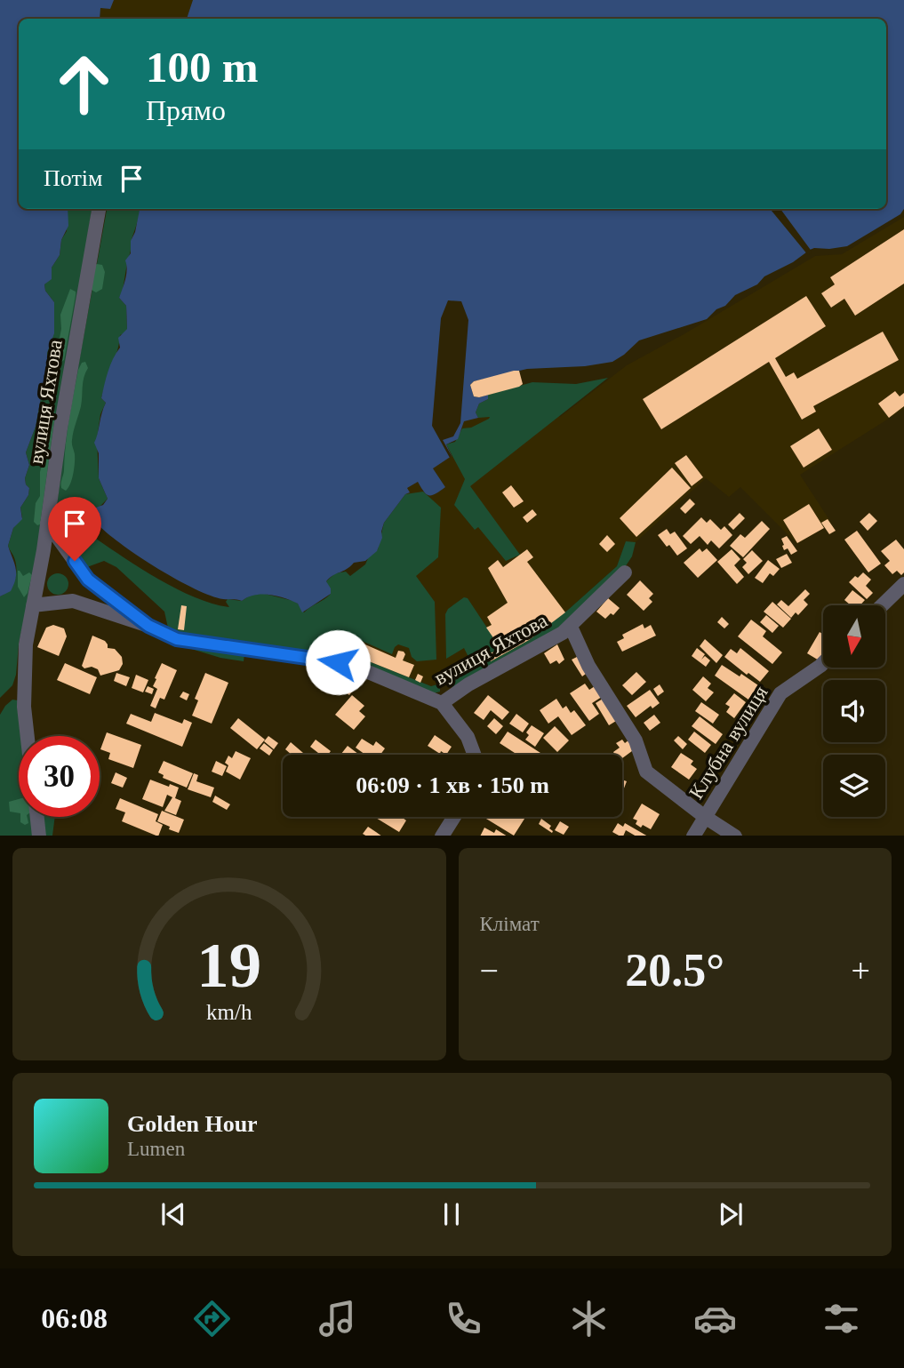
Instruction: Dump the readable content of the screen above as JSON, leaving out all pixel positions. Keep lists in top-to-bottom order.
{
  "streets": {
    "street": ["вулиця Яхтова", "Клубна вулиця"]
  },
  "north": "bottom",
  "page": {
    "turn": ["100 m", "Прямо"],
    "then": "Потім",
    "limit": "30",
    "trip": "06:09 · 1 хв · 150 m",
    "tile": "Клімат",
    "heat": ["−", "20.5°", "+"],
    "song": ["Golden Hour", "Lumen"],
    "tabs": "06:08",
    "gauge": ["19", "km/h"]
  }
}
